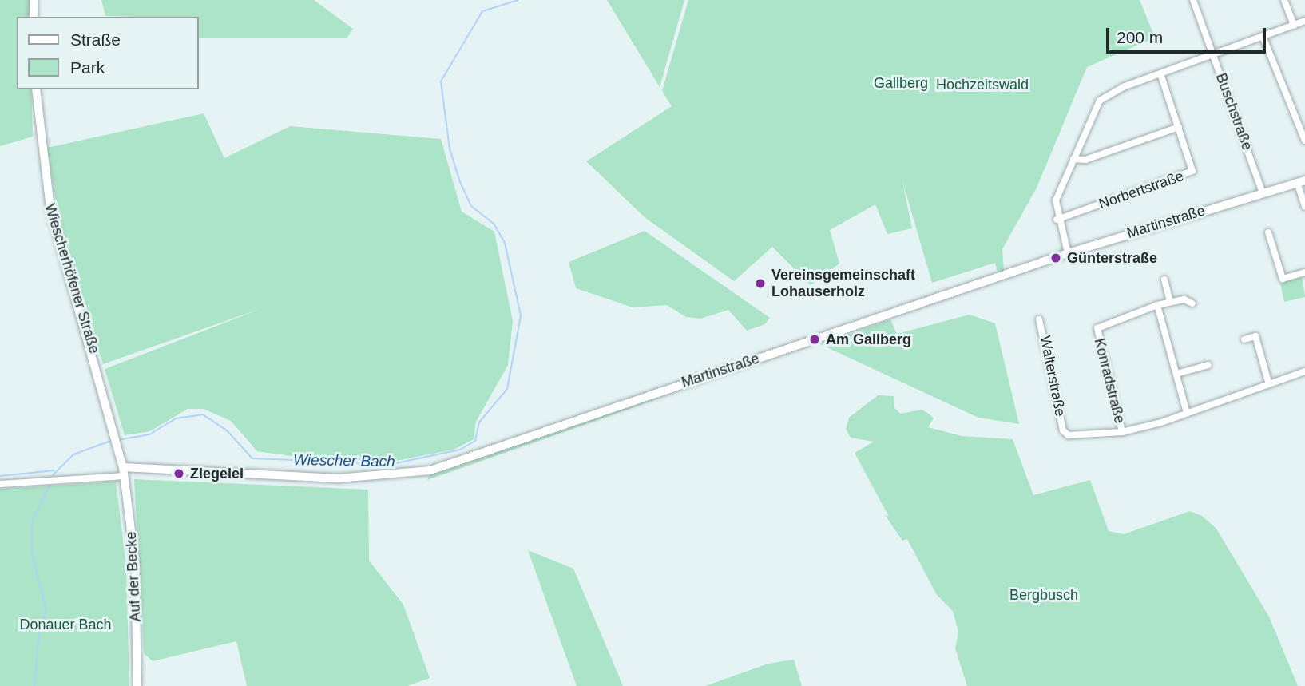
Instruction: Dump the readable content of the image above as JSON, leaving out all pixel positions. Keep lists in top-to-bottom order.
{
  "streets": {
    "street": [
      "Buschstraße",
      "Norbertstraße",
      "Martinstraße",
      "Wiescherhöfener Straße",
      "Walterstraße",
      "Konradstraße",
      "Auf der Becke"
    ]
  },
  "crossings": [
    ["Buschstraße", "Martinstraße"],
    ["Martinstraße", "Wiescherhöfener Straße"],
    ["Martinstraße", "Auf der Becke"],
    ["Wiescherhöfener Straße", "Auf der Becke"],
    ["Walterstraße", "Konradstraße"]
  ],
  "water": ["Wiescher Bach"],
  "parks": [
    "Gallberg",
    "Hochzeitswald",
    "Bergbusch",
    "Donauer Bach"
  ],
  "places": [
    "Günterstraße",
    "Vereinsgemeinschaft Lohauserholz",
    "Am Gallberg",
    "Ziegelei"
  ],
  "legend": ["Straße", "Park"],
  "scale_bar": "200 m"
}
